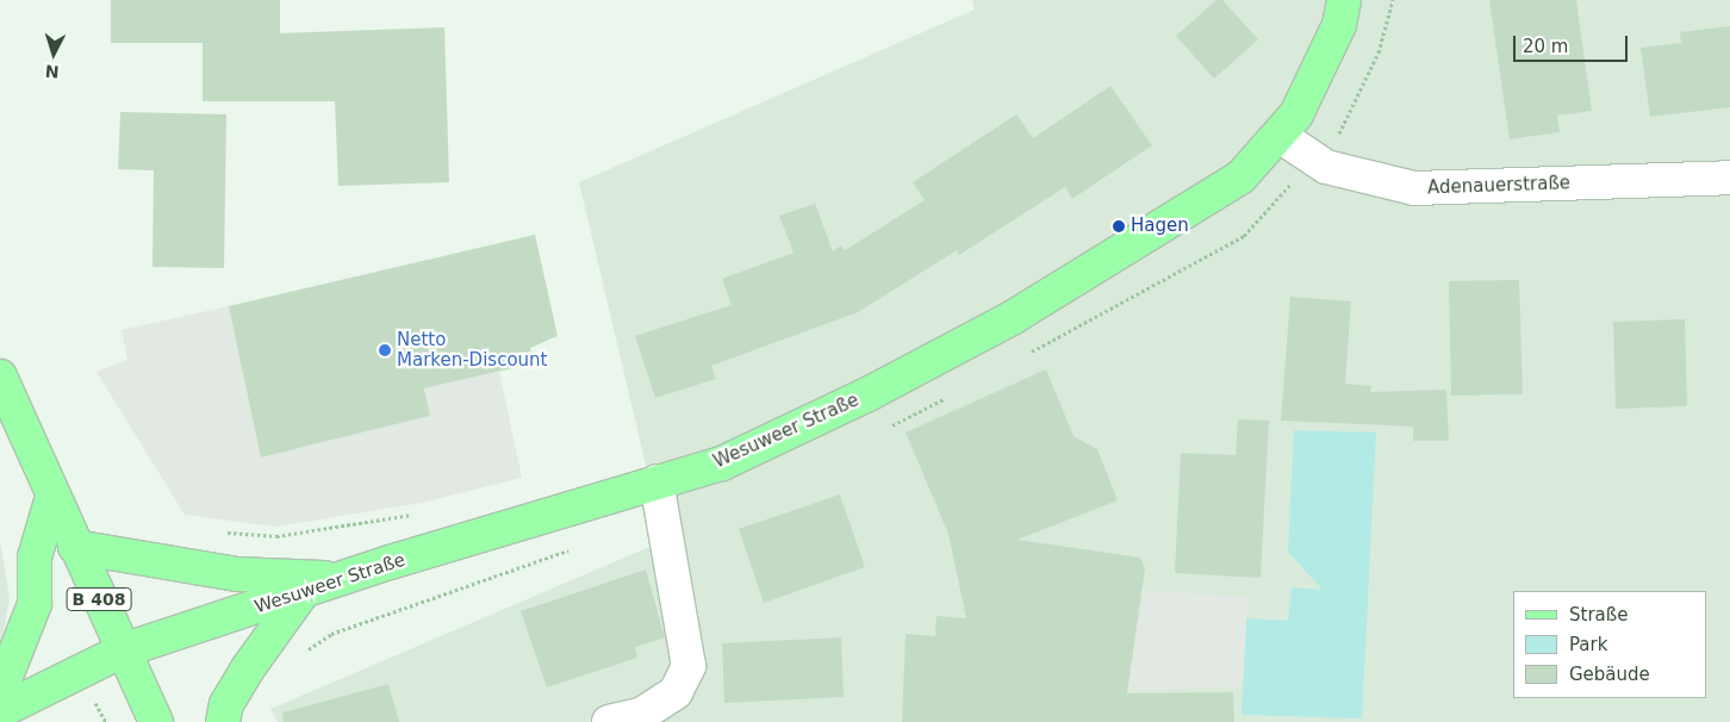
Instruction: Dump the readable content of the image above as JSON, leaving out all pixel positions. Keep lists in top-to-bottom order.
{
  "streets": {
    "main road": ["Wesuweer Straße", "B 408"],
    "street": ["Adenauerstraße"]
  },
  "crossings": [
    ["Adenauerstraße", "Wesuweer Straße"],
    ["Wesuweer Straße", "B 408"]
  ],
  "places": ["Hagen", "Netto Marken-Discount"],
  "legend": ["Straße", "Park", "Gebäude"],
  "scale_bar": "20 m",
  "north": "bottom"
}
